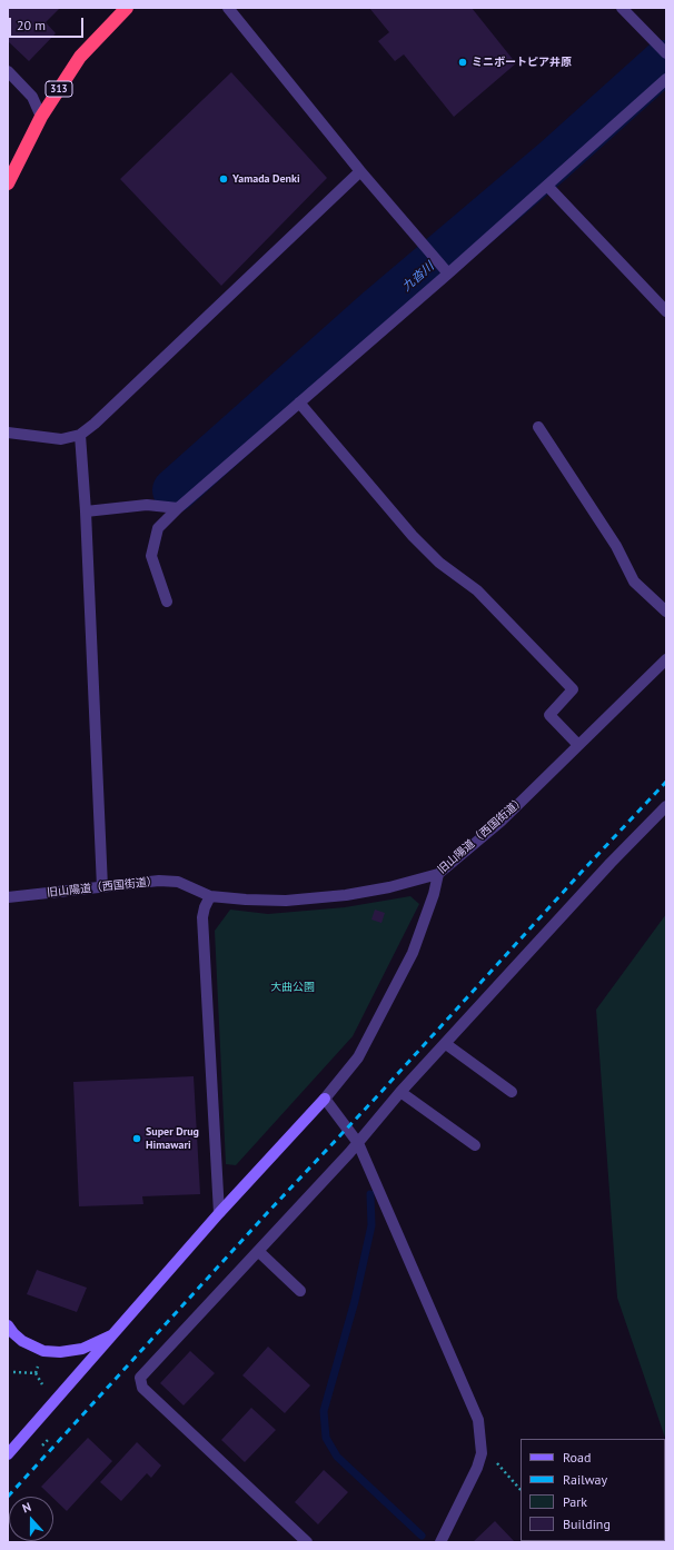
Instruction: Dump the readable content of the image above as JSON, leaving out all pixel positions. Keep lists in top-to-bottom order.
{
  "streets": {
    "highway": ["313"],
    "street": ["旧山陽道（西国街道）"]
  },
  "water": ["九沓川"],
  "parks": ["大曲公園"],
  "places": ["ミニボートピア井原", "Yamada Denki", "Super Drug Himawari"],
  "legend": [
    "Road",
    "Railway",
    "Park",
    "Building"
  ],
  "scale_bar": "20 m",
  "north": "top"
}
